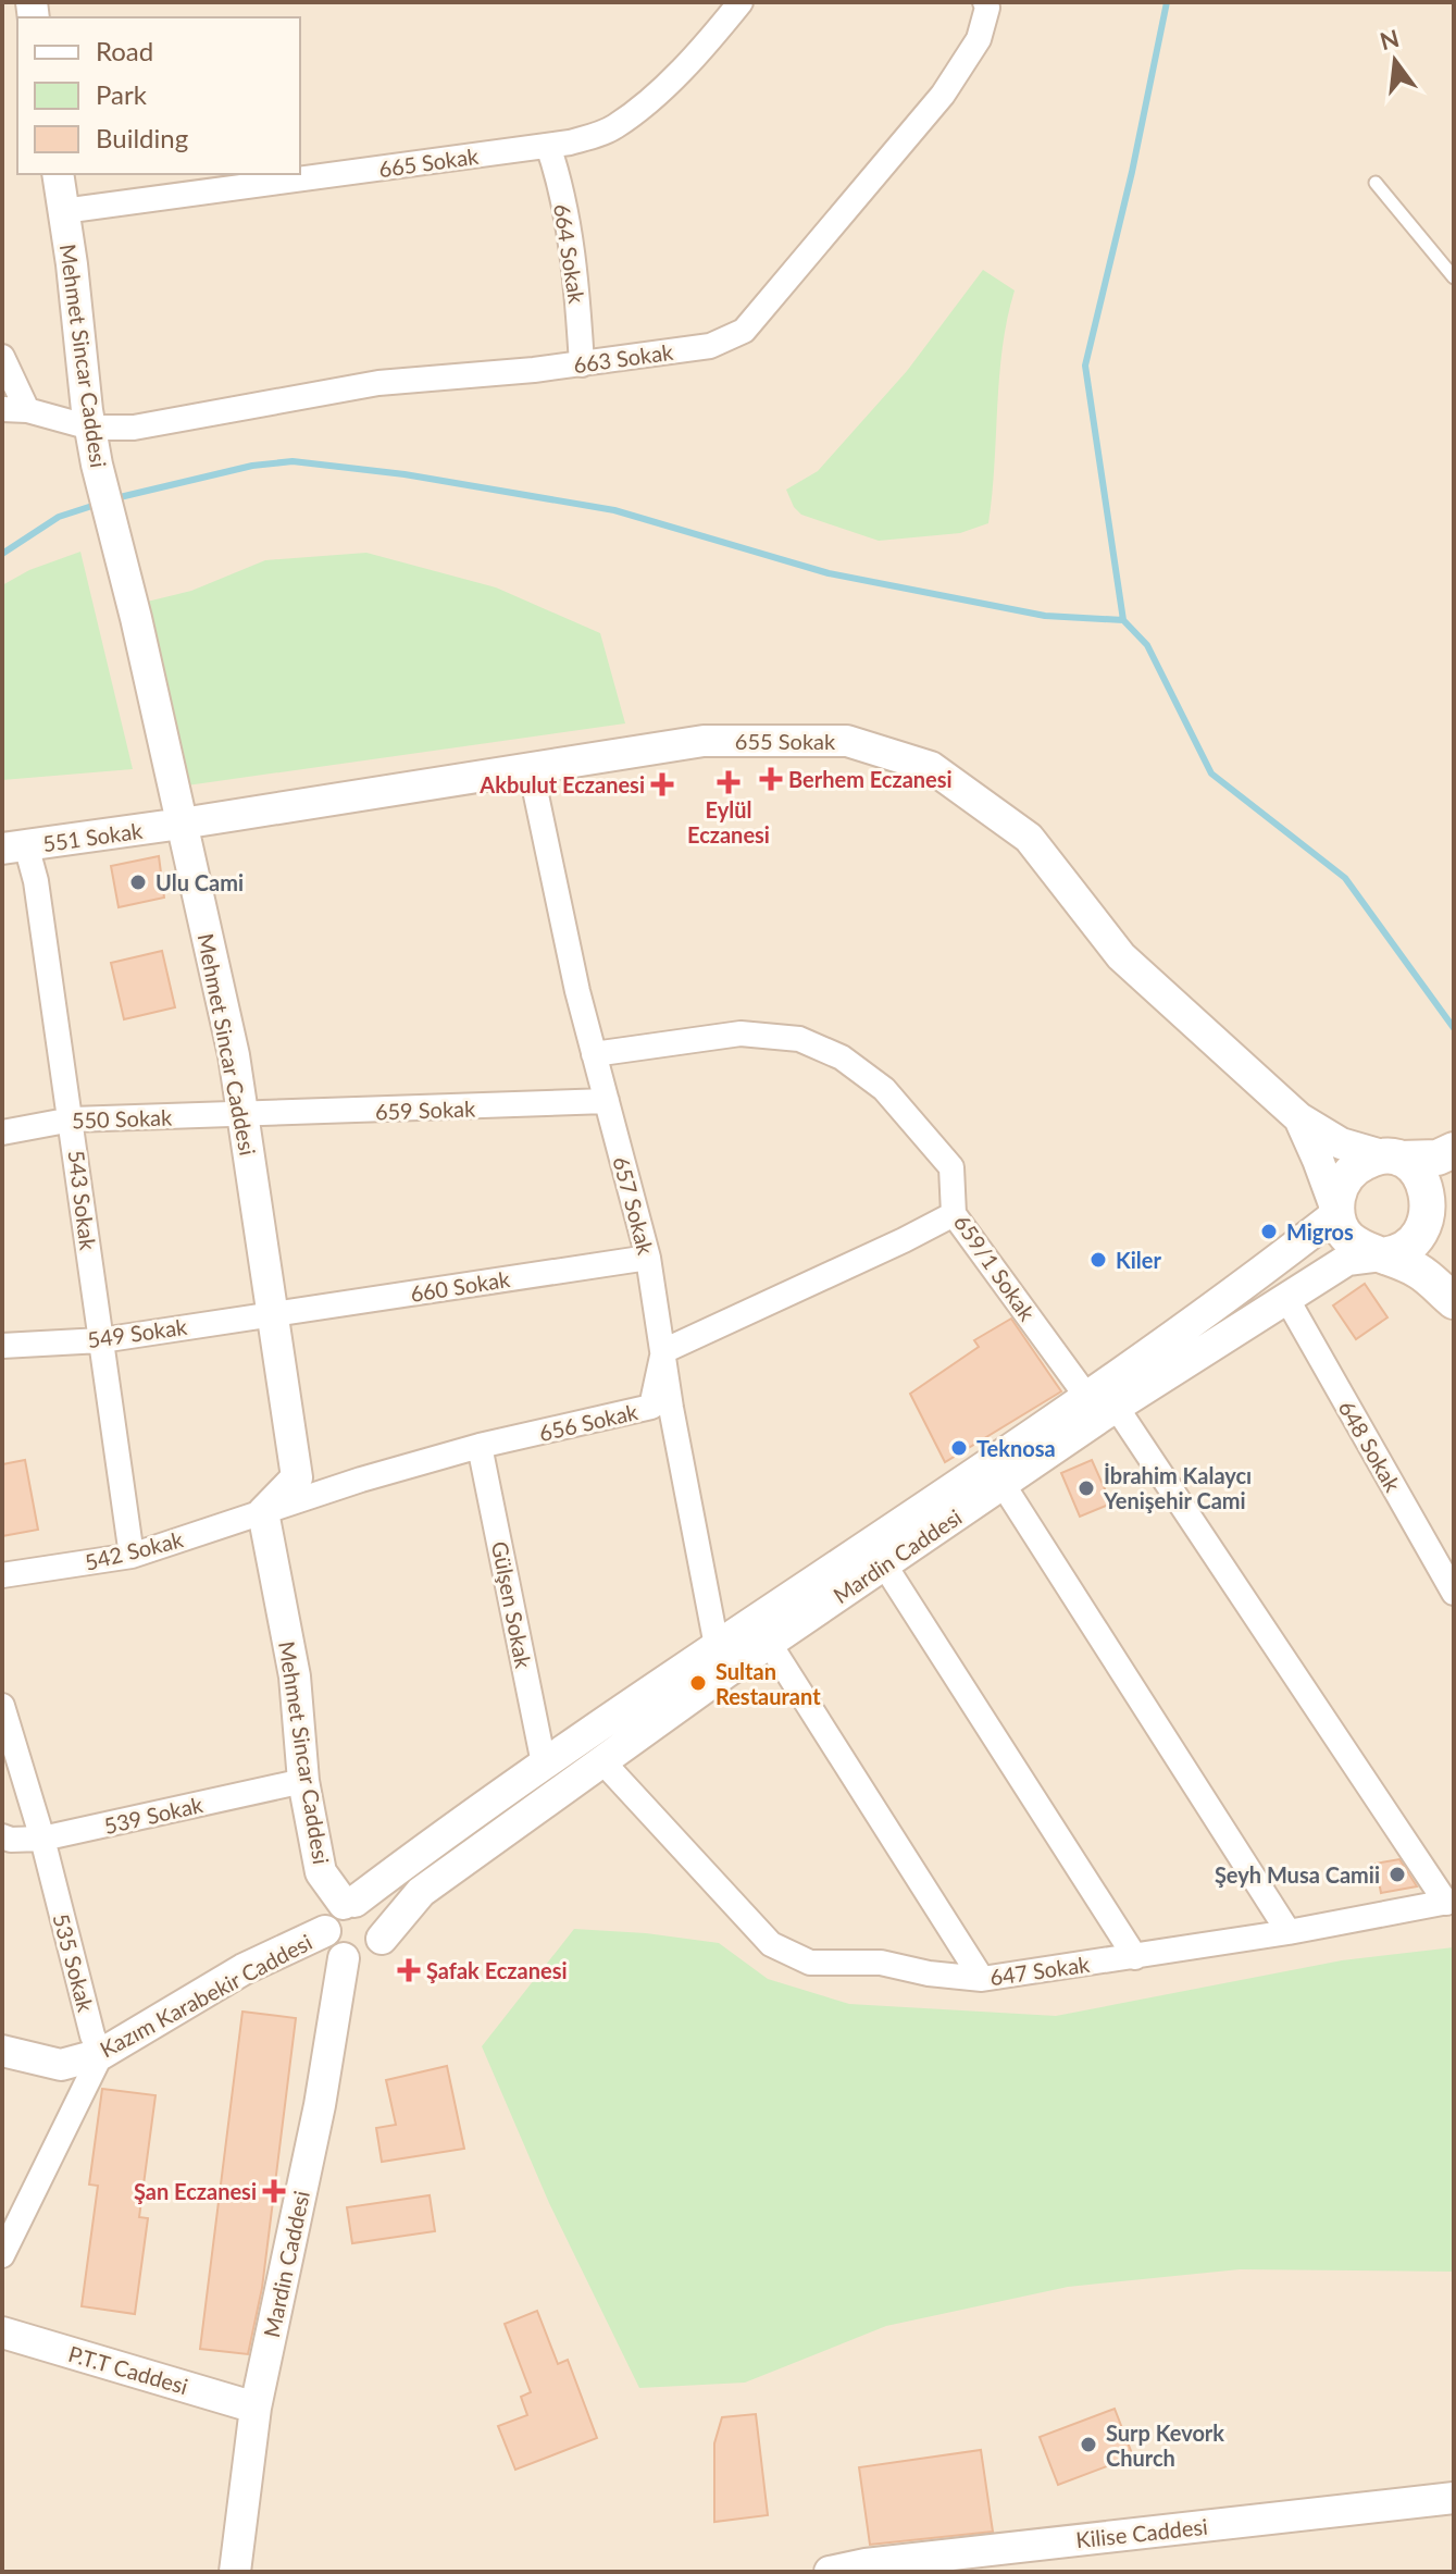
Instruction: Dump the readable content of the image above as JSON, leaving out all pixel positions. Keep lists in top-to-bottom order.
{
  "streets": {
    "street": [
      "665 Sokak",
      "664 Sokak",
      "Mehmet Sincar Caddesi",
      "663 Sokak",
      "655 Sokak",
      "551 Sokak",
      "659 Sokak",
      "550 Sokak",
      "543 Sokak",
      "657 Sokak",
      "659/1 Sokak",
      "660 Sokak",
      "549 Sokak",
      "656 Sokak",
      "648 Sokak",
      "542 Sokak",
      "Mardin Caddesi",
      "Gülşen Sokak",
      "539 Sokak",
      "535 Sokak",
      "647 Sokak",
      "Kazım Karabekir Caddesi",
      "P.T.T Caddesi",
      "Kilise Caddesi"
    ]
  },
  "crossings": [
    ["665 Sokak", "664 Sokak"],
    ["665 Sokak", "Mehmet Sincar Caddesi"],
    ["664 Sokak", "663 Sokak"],
    ["Mehmet Sincar Caddesi", "663 Sokak"],
    ["Mehmet Sincar Caddesi", "655 Sokak"],
    ["Mehmet Sincar Caddesi", "551 Sokak"],
    ["Mehmet Sincar Caddesi", "659 Sokak"],
    ["Mehmet Sincar Caddesi", "550 Sokak"],
    ["Mehmet Sincar Caddesi", "660 Sokak"],
    ["Mehmet Sincar Caddesi", "549 Sokak"],
    ["Mehmet Sincar Caddesi", "656 Sokak"],
    ["Mehmet Sincar Caddesi", "542 Sokak"],
    ["Mehmet Sincar Caddesi", "Mardin Caddesi"],
    ["Mehmet Sincar Caddesi", "539 Sokak"],
    ["Mehmet Sincar Caddesi", "Kazım Karabekir Caddesi"],
    ["655 Sokak", "551 Sokak"],
    ["655 Sokak", "657 Sokak"],
    ["655 Sokak", "Mardin Caddesi"],
    ["551 Sokak", "543 Sokak"],
    ["659 Sokak", "550 Sokak"],
    ["659 Sokak", "657 Sokak"],
    ["550 Sokak", "543 Sokak"],
    ["543 Sokak", "549 Sokak"],
    ["543 Sokak", "542 Sokak"],
    ["657 Sokak", "659/1 Sokak"],
    ["657 Sokak", "660 Sokak"],
    ["657 Sokak", "656 Sokak"],
    ["657 Sokak", "Mardin Caddesi"],
    ["659/1 Sokak", "Mardin Caddesi"],
    ["660 Sokak", "549 Sokak"],
    ["656 Sokak", "542 Sokak"],
    ["656 Sokak", "Gülşen Sokak"],
    ["648 Sokak", "Mardin Caddesi"],
    ["Mardin Caddesi", "Gülşen Sokak"],
    ["Mardin Caddesi", "647 Sokak"],
    ["Mardin Caddesi", "Kazım Karabekir Caddesi"],
    ["Mardin Caddesi", "P.T.T Caddesi"],
    ["539 Sokak", "535 Sokak"],
    ["535 Sokak", "Kazım Karabekir Caddesi"]
  ],
  "places": {
    "health": [
      "Berhem Eczanesi",
      "Eylül Eczanesi",
      "Akbulut Eczanesi",
      "Şafak Eczanesi",
      "Şan Eczanesi"
    ],
    "other": [
      "Ulu Cami",
      "Migros",
      "Kiler",
      "Teknosa",
      "İbrahim Kalaycı Yenişehir Cami",
      "Sultan Restaurant",
      "Şeyh Musa Camii",
      "Surp Kevork Church"
    ]
  },
  "legend": ["Road", "Park", "Building"],
  "north": "top"
}
